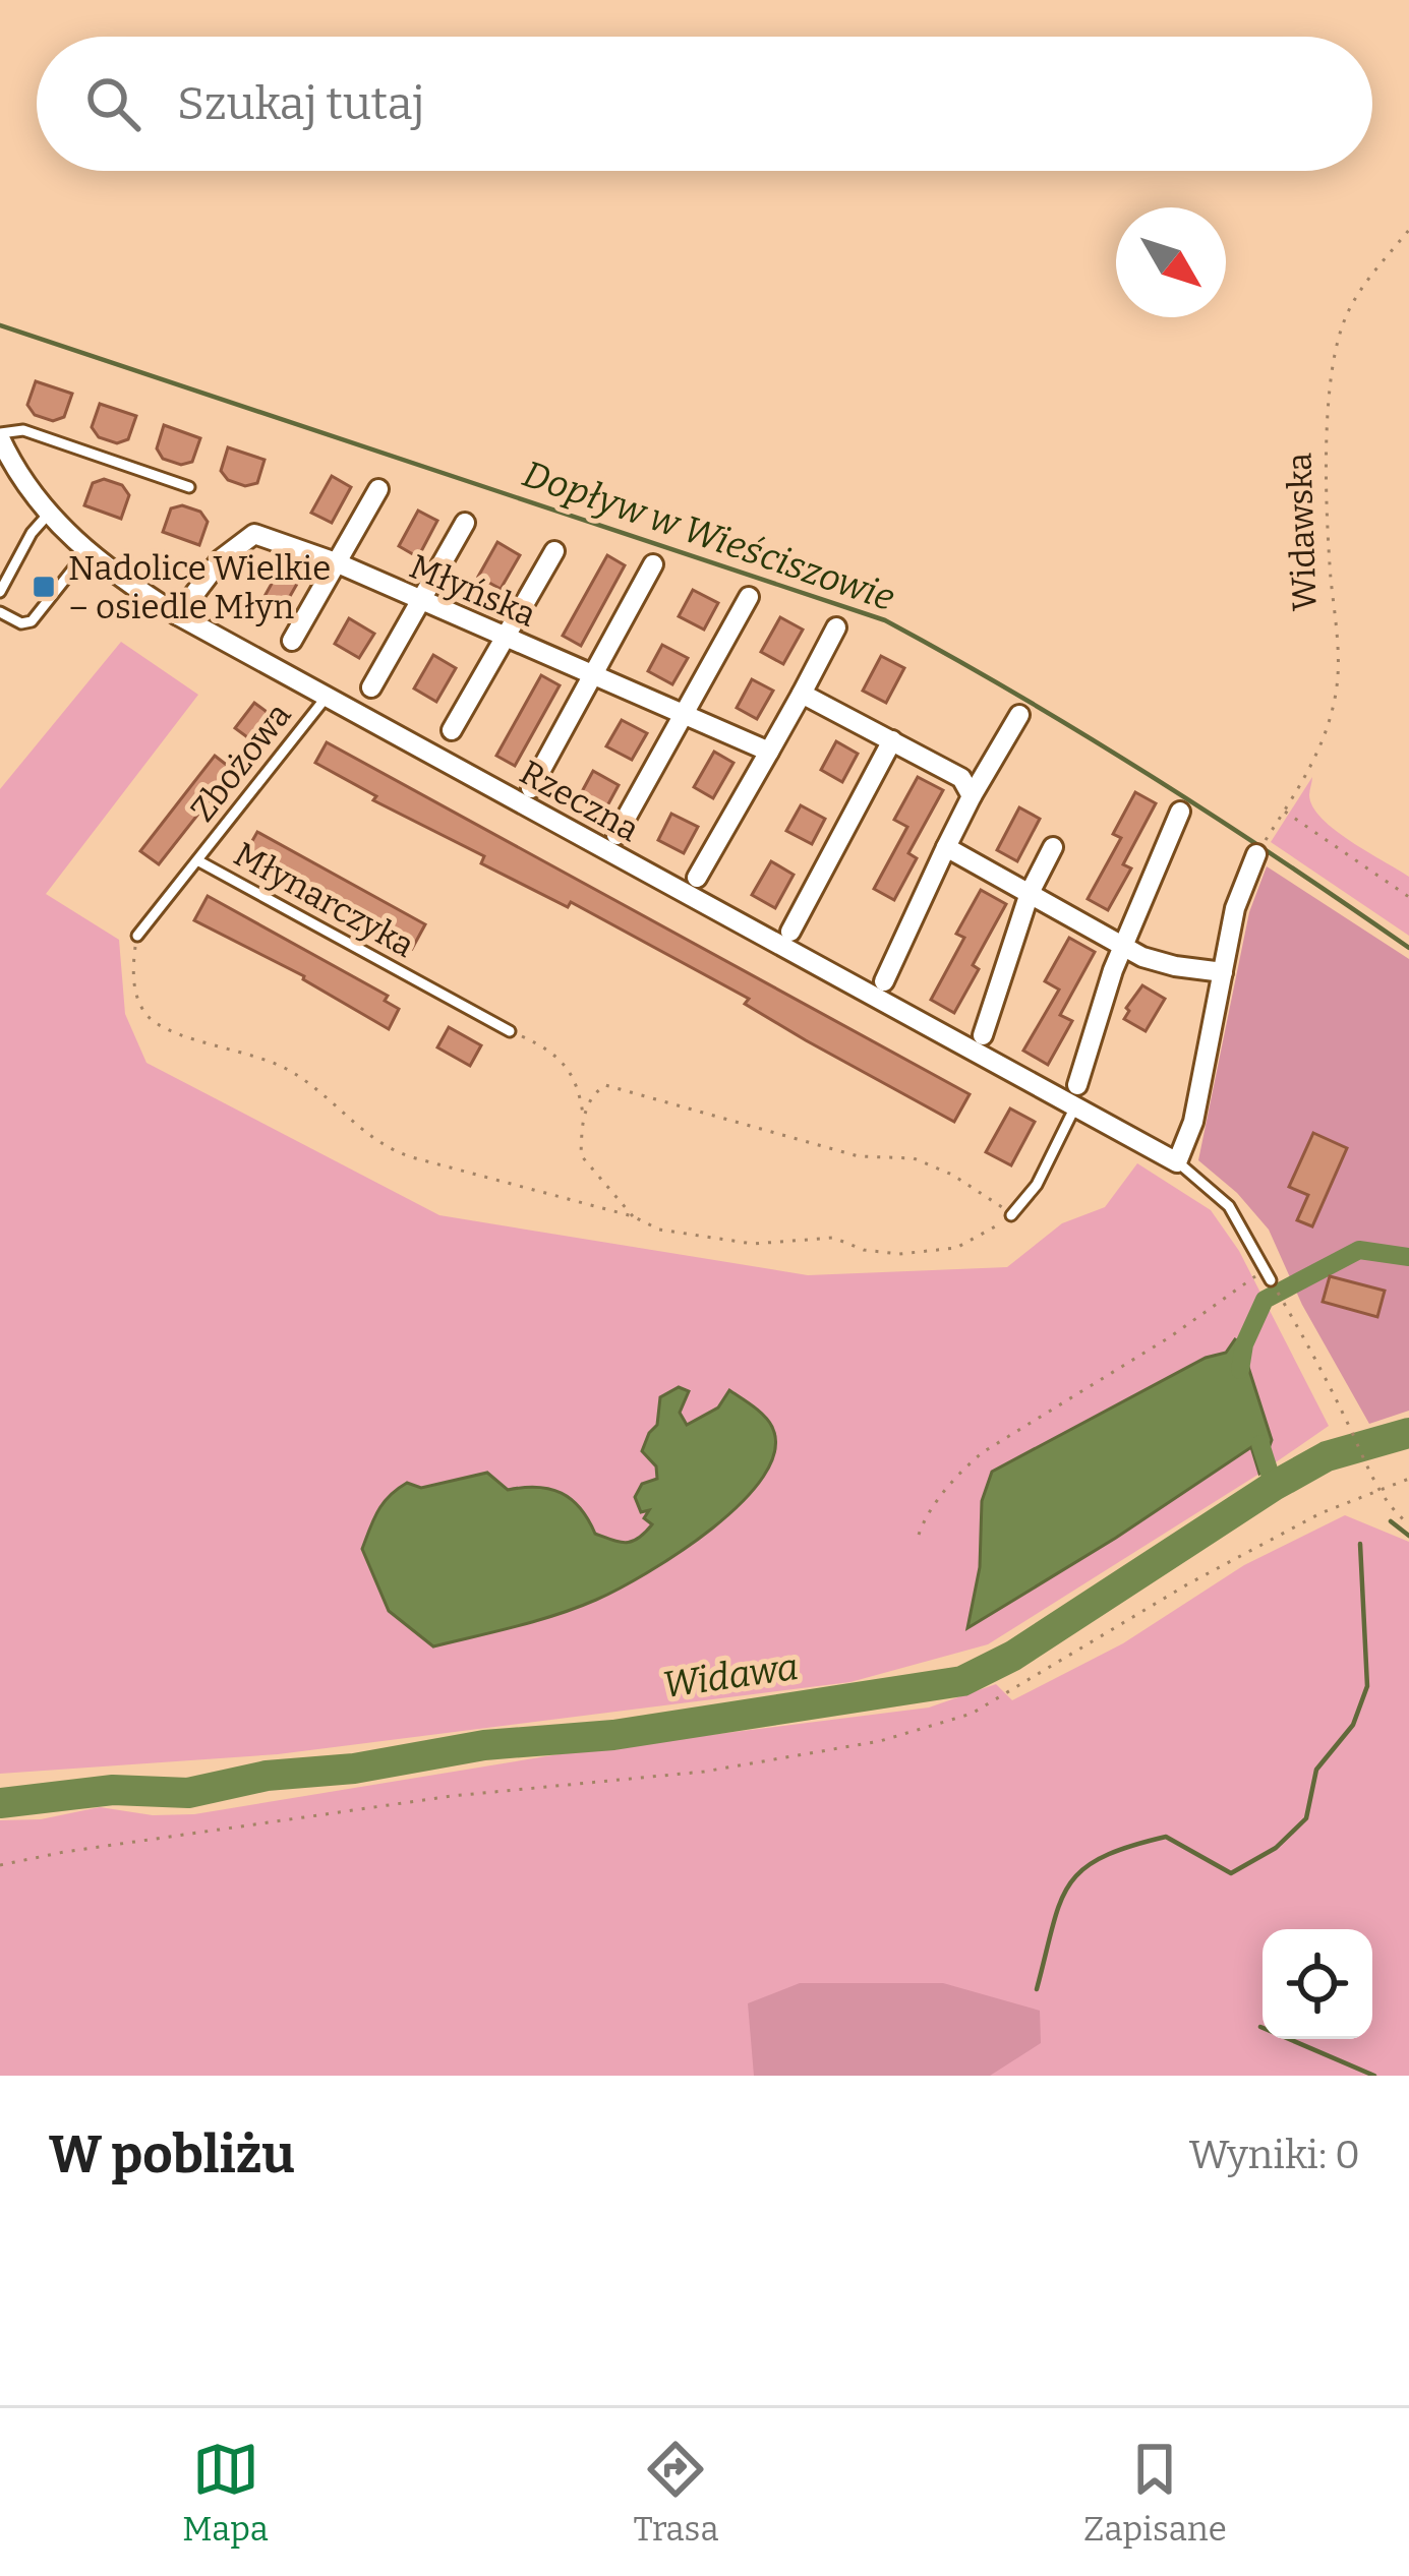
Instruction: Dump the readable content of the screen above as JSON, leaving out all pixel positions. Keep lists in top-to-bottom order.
{
  "streets": {
    "street": ["Młyńska", "Rzeczna"],
    "lane": ["Zbożowa", "Młynarczyka"],
    "path": ["Widawska"]
  },
  "crossings": [
    ["Młyńska", "Rzeczna"],
    ["Zbożowa", "Rzeczna"],
    ["Zbożowa", "Młynarczyka"]
  ],
  "water": ["Dopływ w Wieściszowie", "Widawa"],
  "places": {
    "transit": ["Nadolice Wielkie – osiedle Młyn"]
  },
  "north": "bottom right",
  "page": {
    "search": "Szukaj tutaj",
    "heading": ["W pobliżu", "Wyniki: 0"],
    "nav": ["Mapa", "Trasa", "Zapisane"]
  }
}
